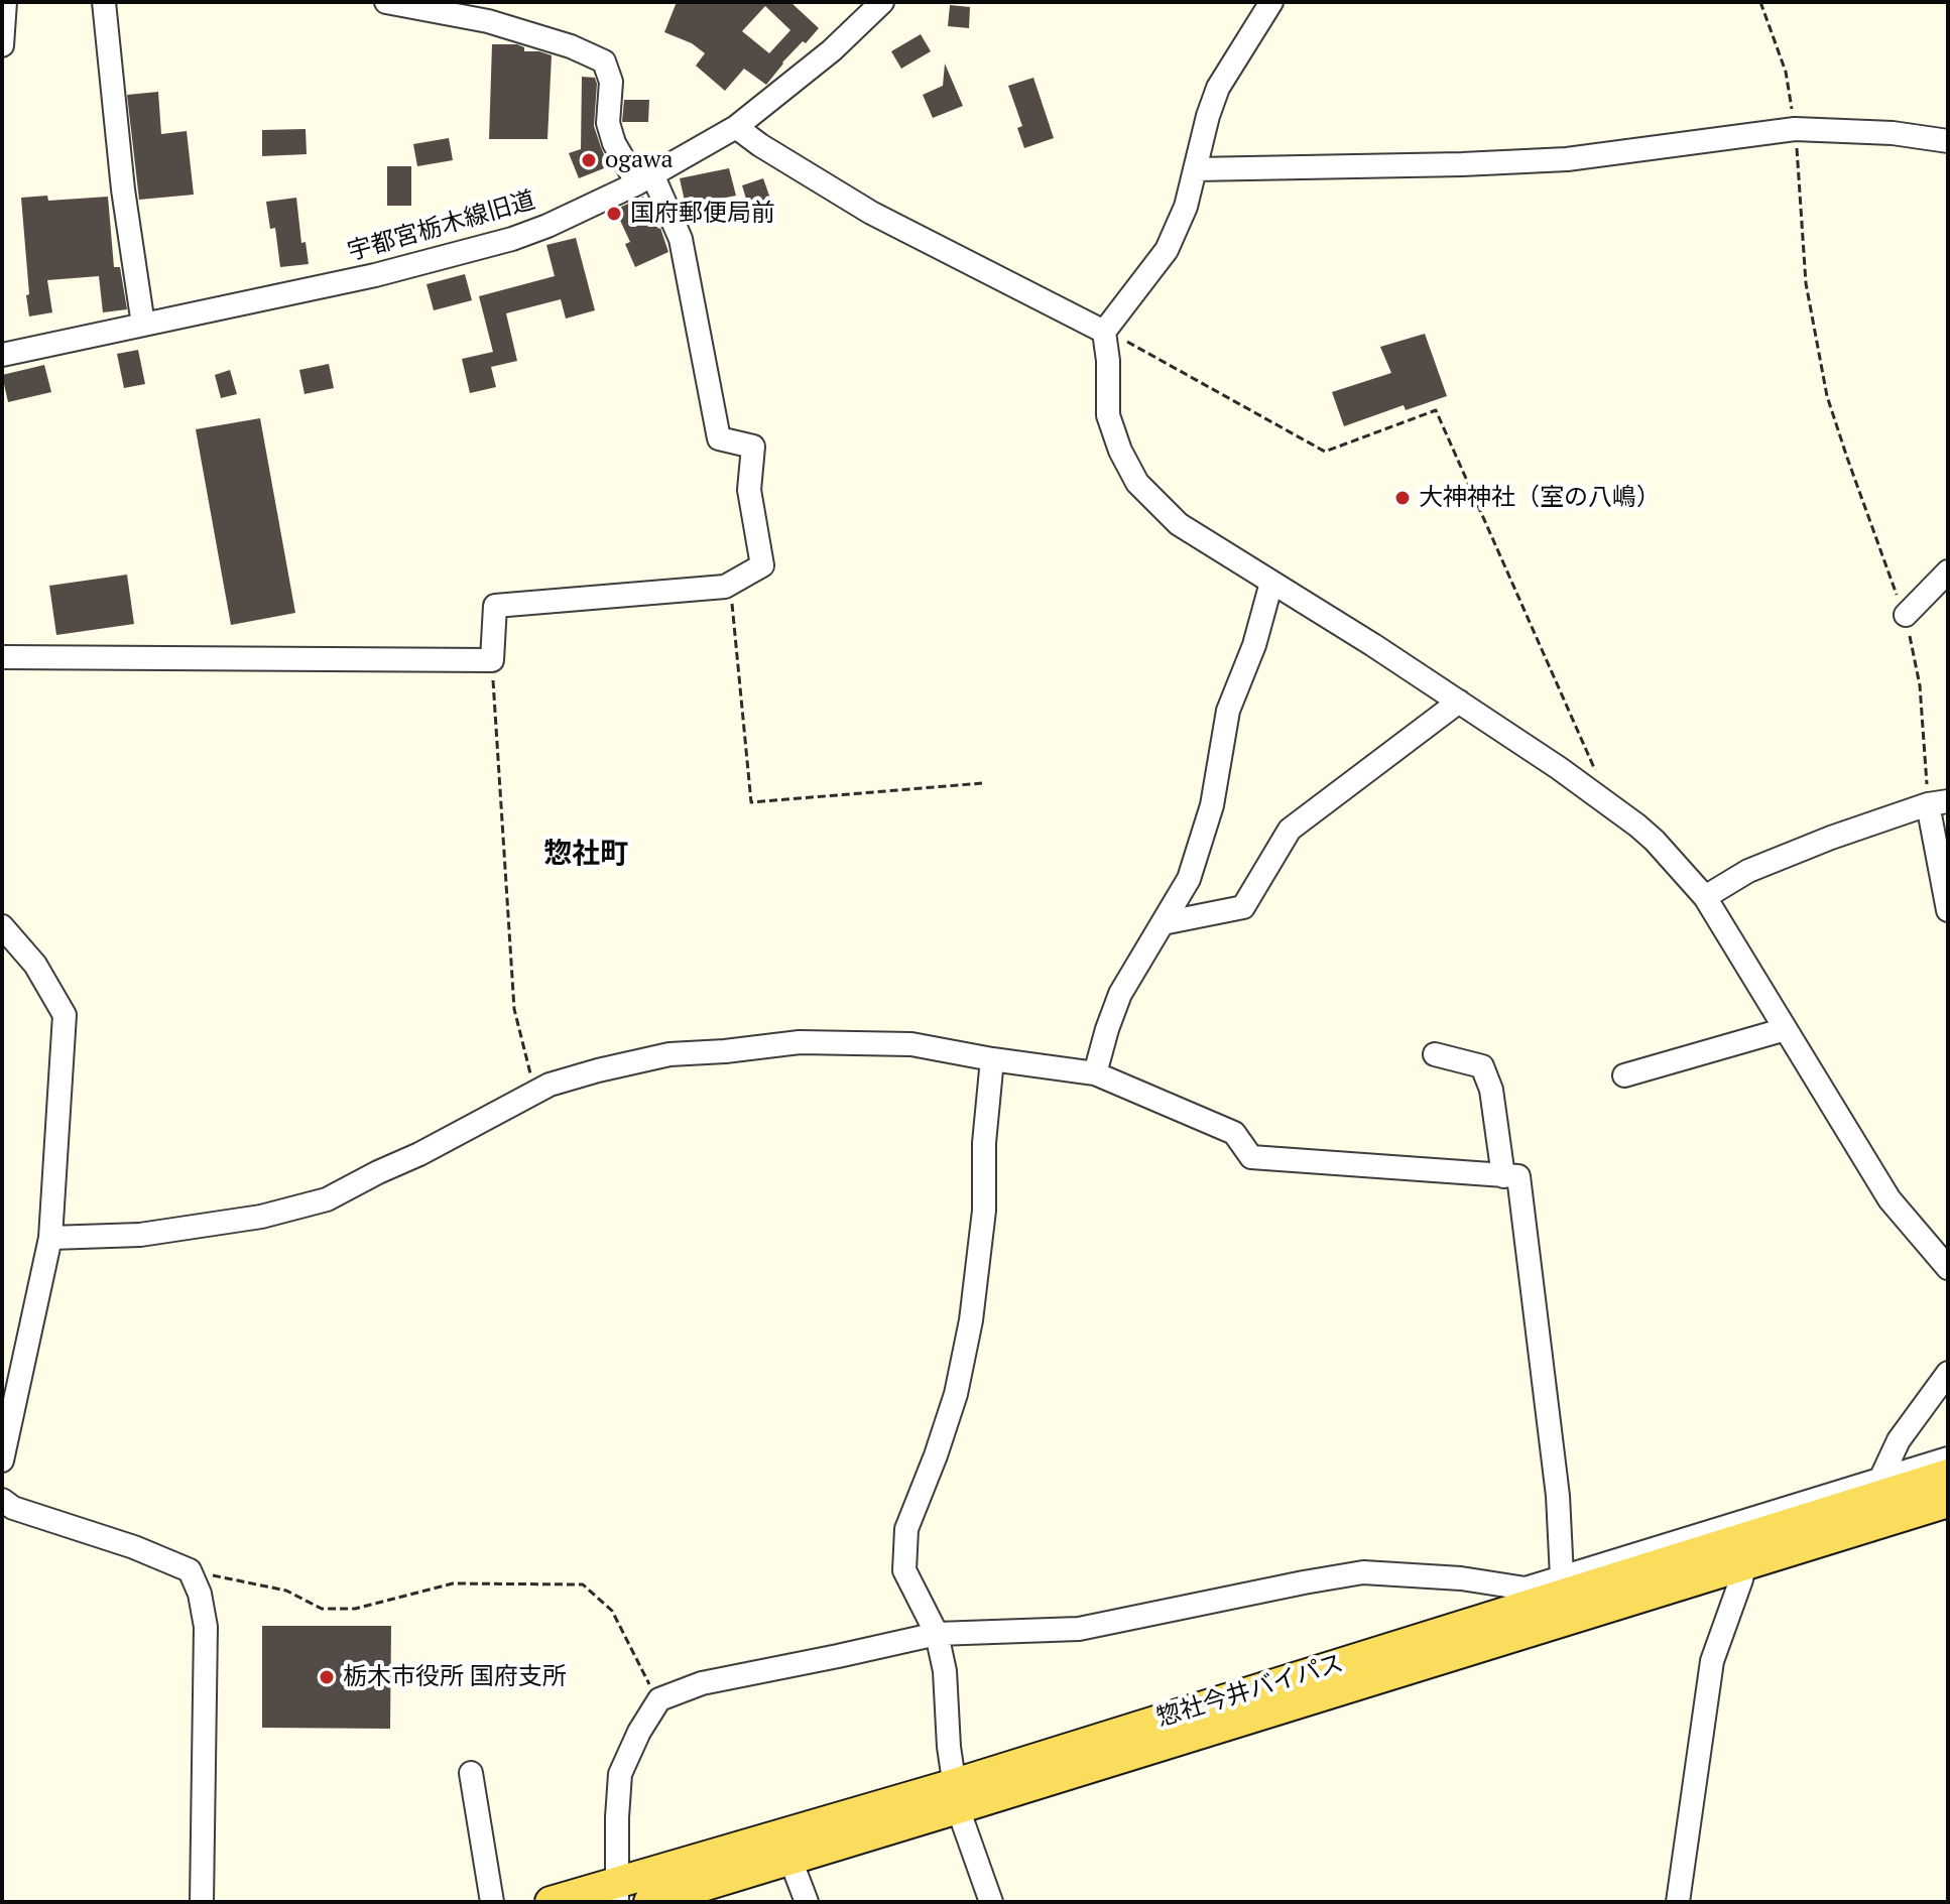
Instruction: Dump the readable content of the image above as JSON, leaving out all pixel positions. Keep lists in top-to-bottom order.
{
  "streets": {
    "main road": ["惣社今井バイパス"],
    "street": ["宇都宮栃木線旧道"]
  },
  "districts": ["惣社町"],
  "places": [
    "ogawa",
    "国府郵便局前",
    "大神神社（室の八嶋）",
    "栃木市役所 国府支所"
  ]
}
